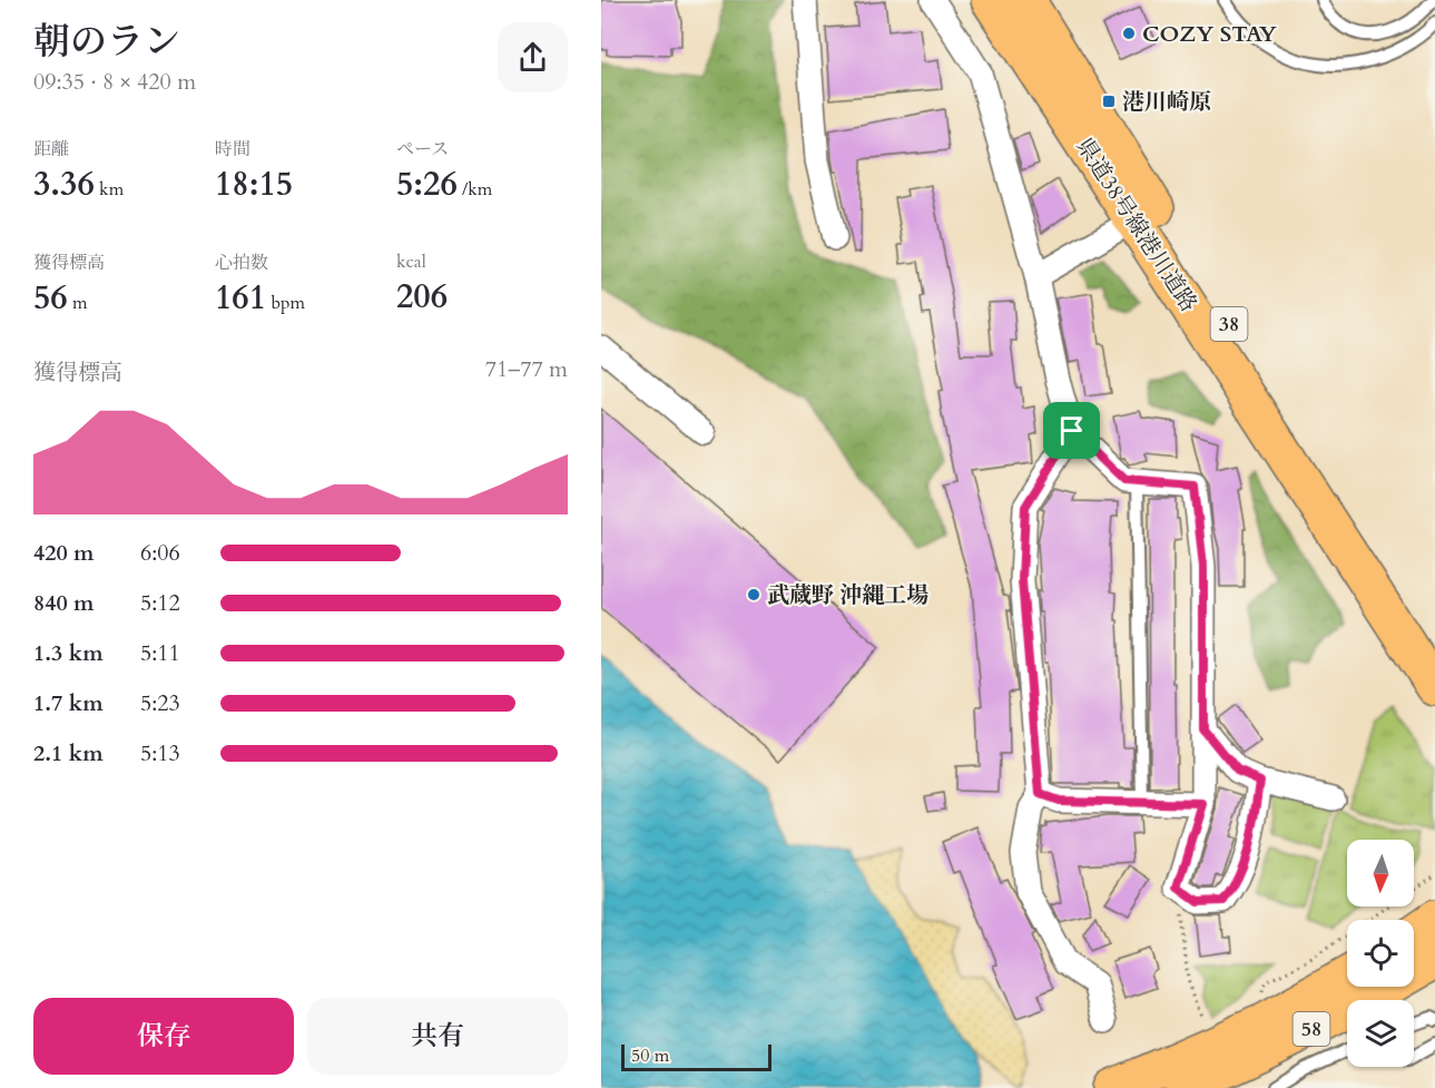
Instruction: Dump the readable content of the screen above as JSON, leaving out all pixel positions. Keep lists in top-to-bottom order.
{
  "streets": {
    "main road": ["県道38号線港川道路", "38", "58"]
  },
  "places": {
    "other": ["COZY STAY", "武蔵野 沖縄工場"],
    "transit": ["港川崎原"]
  },
  "scale_bar": "50 m",
  "north": "bottom",
  "page": {
    "heading": ["朝のラン", "09:35 · 8 × 420 m"],
    "stats": [
      ["距離", "3.36 km"],
      ["時間", "18:15"],
      ["ペース", "5:26 /km"],
      ["獲得標高", "56 m"],
      ["心拍数", "161 bpm"],
      ["kcal", "206"]
    ],
    "chart": ["獲得標高", "71–77 m"],
    "list": [
      {
        "name": "420 m",
        "note": "6:06"
      },
      {
        "name": "840 m",
        "note": "5:12"
      },
      {
        "name": "1.3 km",
        "note": "5:11"
      },
      {
        "name": "1.7 km",
        "note": "5:23"
      },
      {
        "name": "2.1 km",
        "note": "5:13"
      }
    ],
    "buttons": ["保存", "共有"],
    "scale": "50 m"
  }
}
